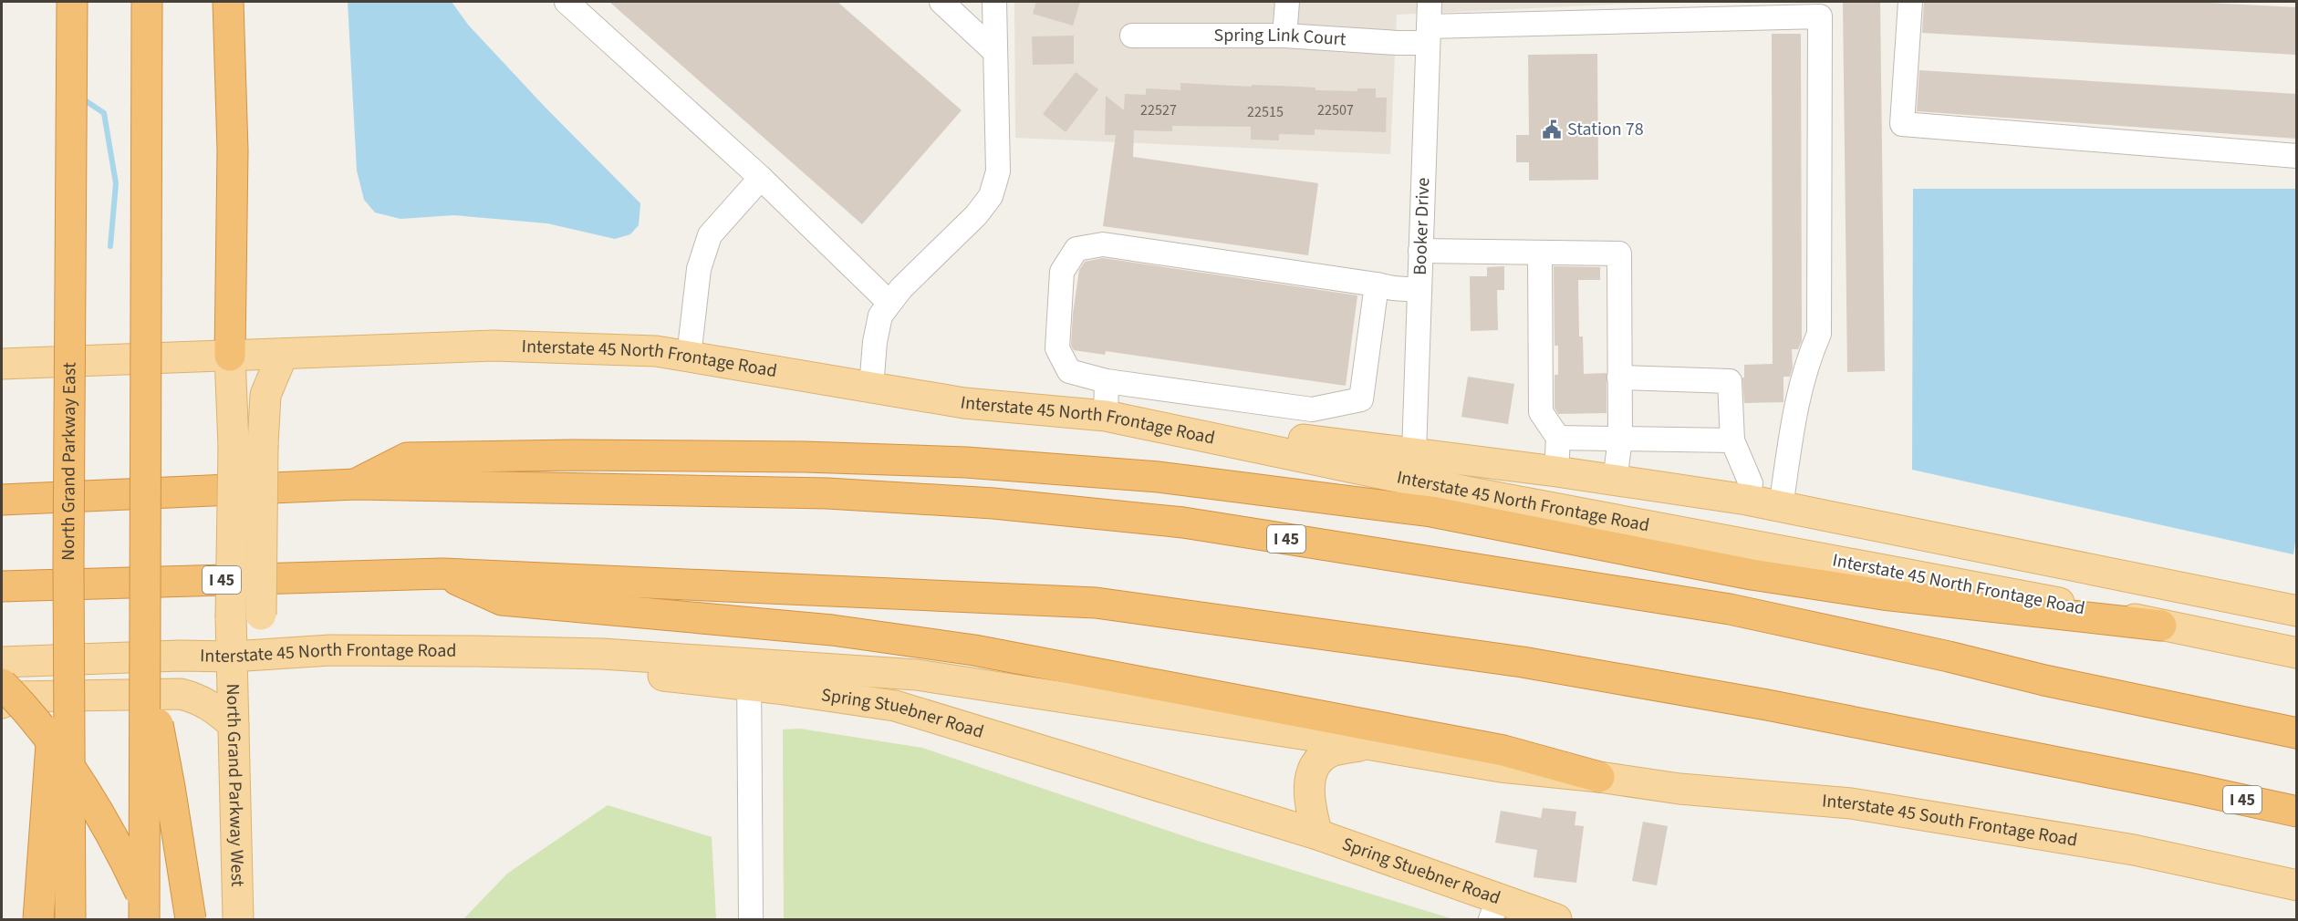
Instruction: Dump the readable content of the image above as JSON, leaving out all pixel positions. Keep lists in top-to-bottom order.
{
  "streets": {
    "highway": ["North Grand Parkway East", "I 45"],
    "main road": [
      "Interstate 45 North Frontage Road",
      "Spring Stuebner Road",
      "North Grand Parkway West",
      "Interstate 45 South Frontage Road"
    ],
    "street": ["Spring Link Court", "Booker Drive"]
  },
  "crossings": [
    ["Spring Link Court", "Booker Drive"],
    ["Interstate 45 North Frontage Road", "Spring Stuebner Road"],
    ["Interstate 45 North Frontage Road", "North Grand Parkway West"]
  ],
  "places": {
    "public building": ["Station 78"]
  },
  "house_numbers": ["22527", "22507", "22515"]
}
